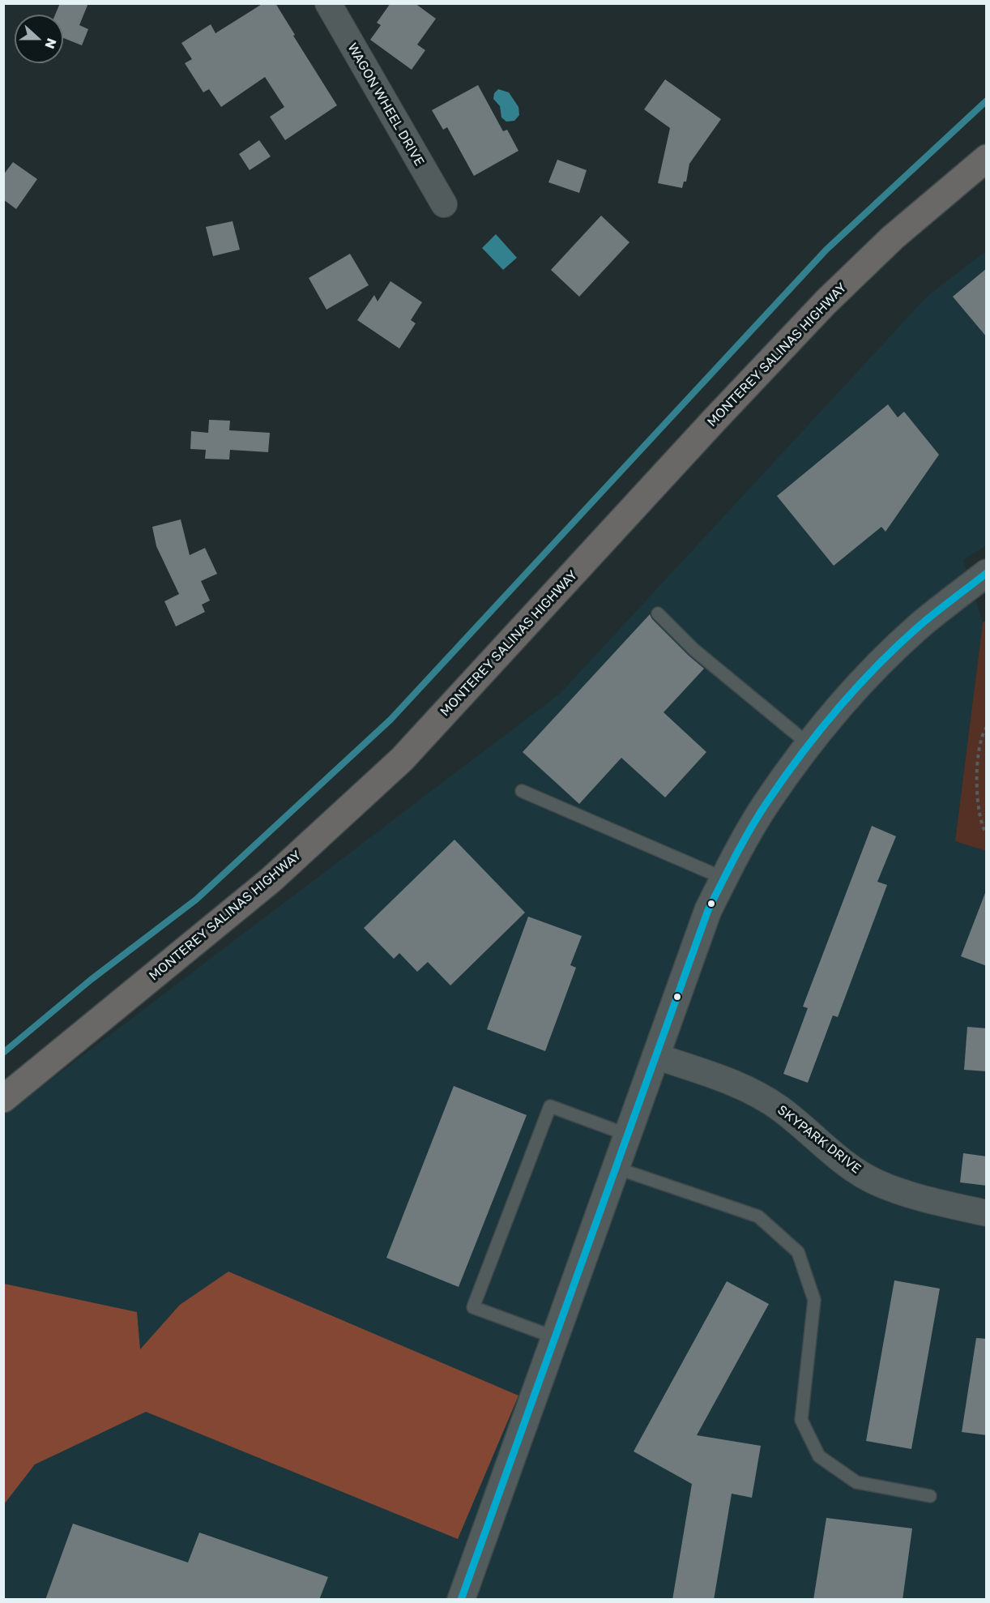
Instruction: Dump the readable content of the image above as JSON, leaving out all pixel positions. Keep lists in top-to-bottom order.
{
  "streets": {
    "highway": ["MONTEREY SALINAS HIGHWAY"],
    "street": ["WAGON WHEEL DRIVE", "SKYPARK DRIVE"]
  },
  "north": "right"
}
